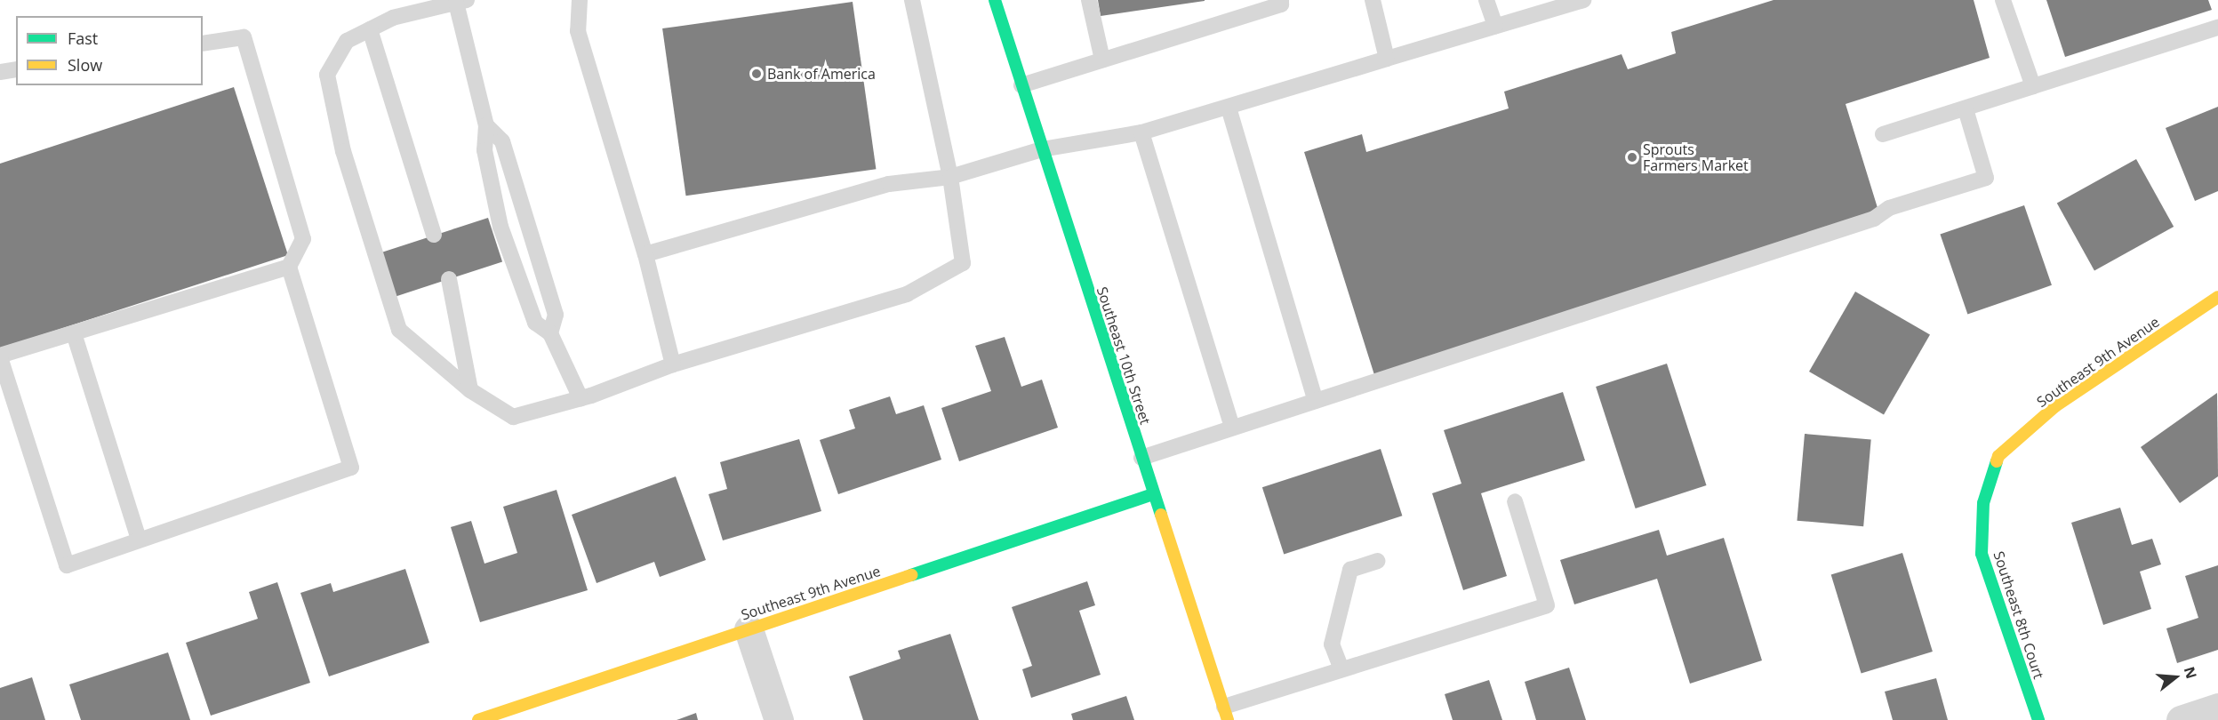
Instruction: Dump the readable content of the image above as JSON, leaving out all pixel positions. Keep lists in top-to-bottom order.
{
  "streets": {
    "street": ["Southeast 10th Street", "Southeast 9th Avenue", "Southeast 8th Court"]
  },
  "crossings": [
    ["Southeast 10th Street", "Southeast 9th Avenue"],
    ["Southeast 9th Avenue", "Southeast 8th Court"]
  ],
  "places": ["Bank of America", "Sprouts Farmers Market"],
  "legend": ["Fast", "Slow"],
  "north": "right"
}
